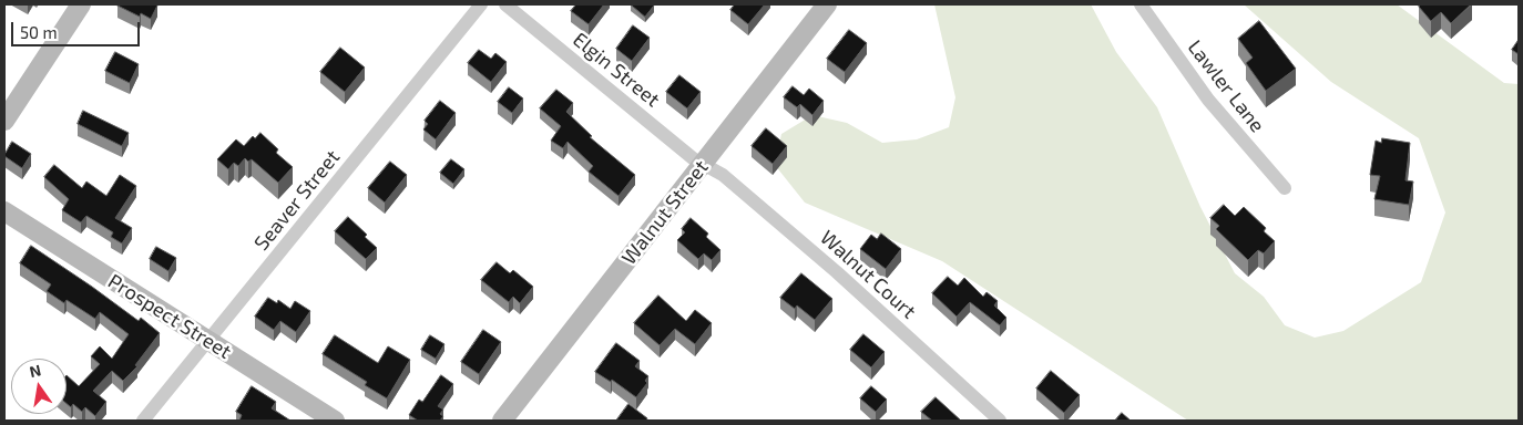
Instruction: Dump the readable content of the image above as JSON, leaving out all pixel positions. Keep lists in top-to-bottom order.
{
  "streets": {
    "street": [
      "Elgin Street",
      "Lawler Lane",
      "Seaver Street",
      "Walnut Street",
      "Walnut Court",
      "Prospect Street"
    ]
  },
  "crossings": [
    ["Elgin Street", "Walnut Street"],
    ["Elgin Street", "Walnut Court"],
    ["Seaver Street", "Prospect Street"],
    ["Walnut Street", "Walnut Court"]
  ],
  "scale_bar": "50 m",
  "north": "top"
}
